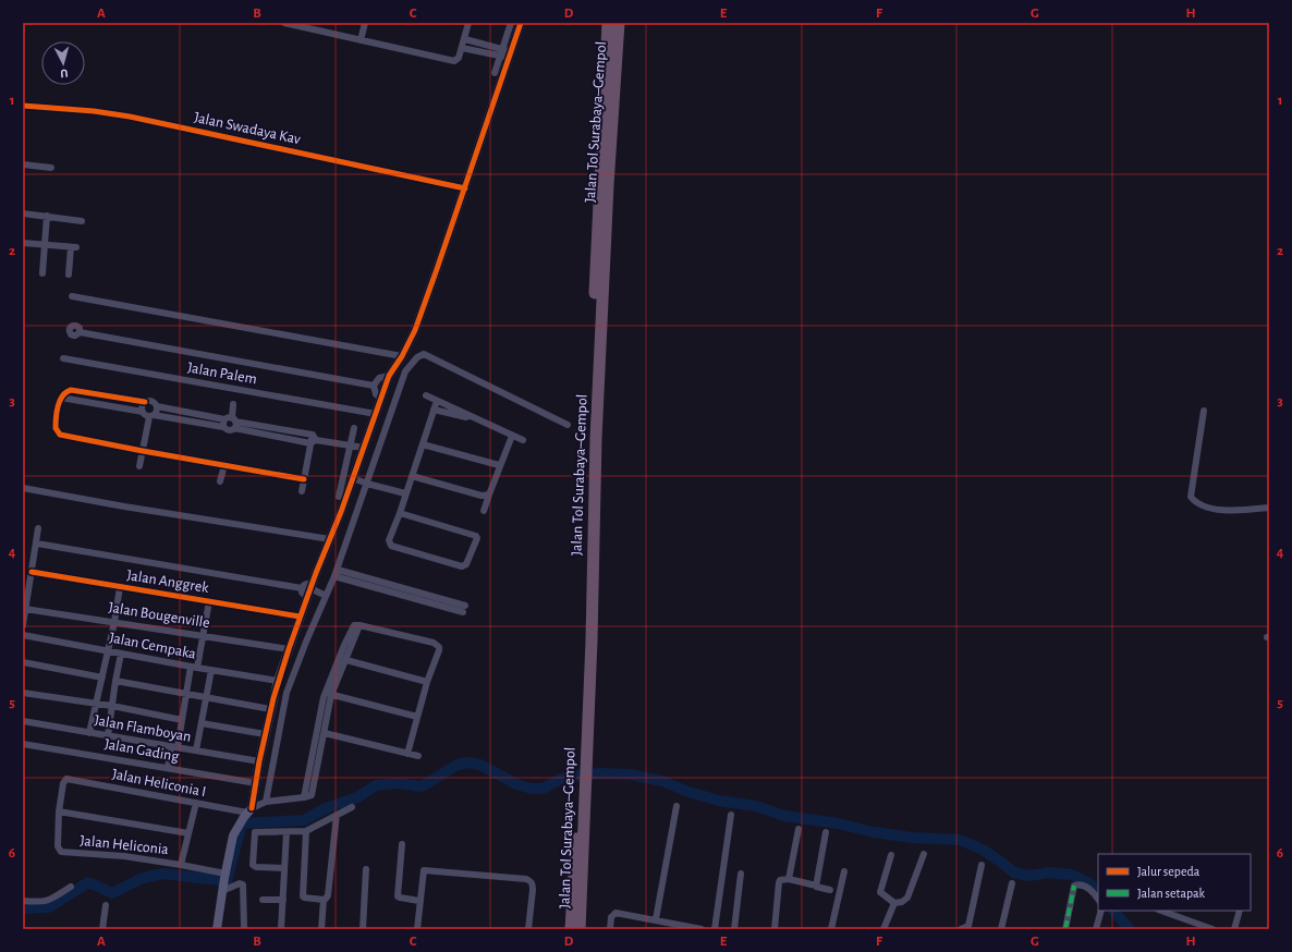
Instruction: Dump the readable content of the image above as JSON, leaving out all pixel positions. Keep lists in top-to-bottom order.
{
  "streets": {
    "highway": ["Jalan Tol Surabaya–Gempol"],
    "street": [
      "Jalan Swadaya Kav",
      "Jalan Palem",
      "Jalan Anggrek",
      "Jalan Bougenville",
      "Jalan Cempaka",
      "Jalan Flamboyan",
      "Jalan Gading",
      "Jalan Heliconia I",
      "Jalan Heliconia"
    ]
  },
  "crossings": [
    ["Jalan Heliconia I", "Jalan Heliconia"]
  ],
  "legend": ["Jalur sepeda", "Jalan setapak"],
  "north": "bottom",
  "grid": {
    "columns": [
      "A",
      "B",
      "C",
      "D",
      "E",
      "F",
      "G",
      "H"
    ],
    "rows": [
      "1",
      "2",
      "3",
      "4",
      "5",
      "6"
    ]
  }
}
